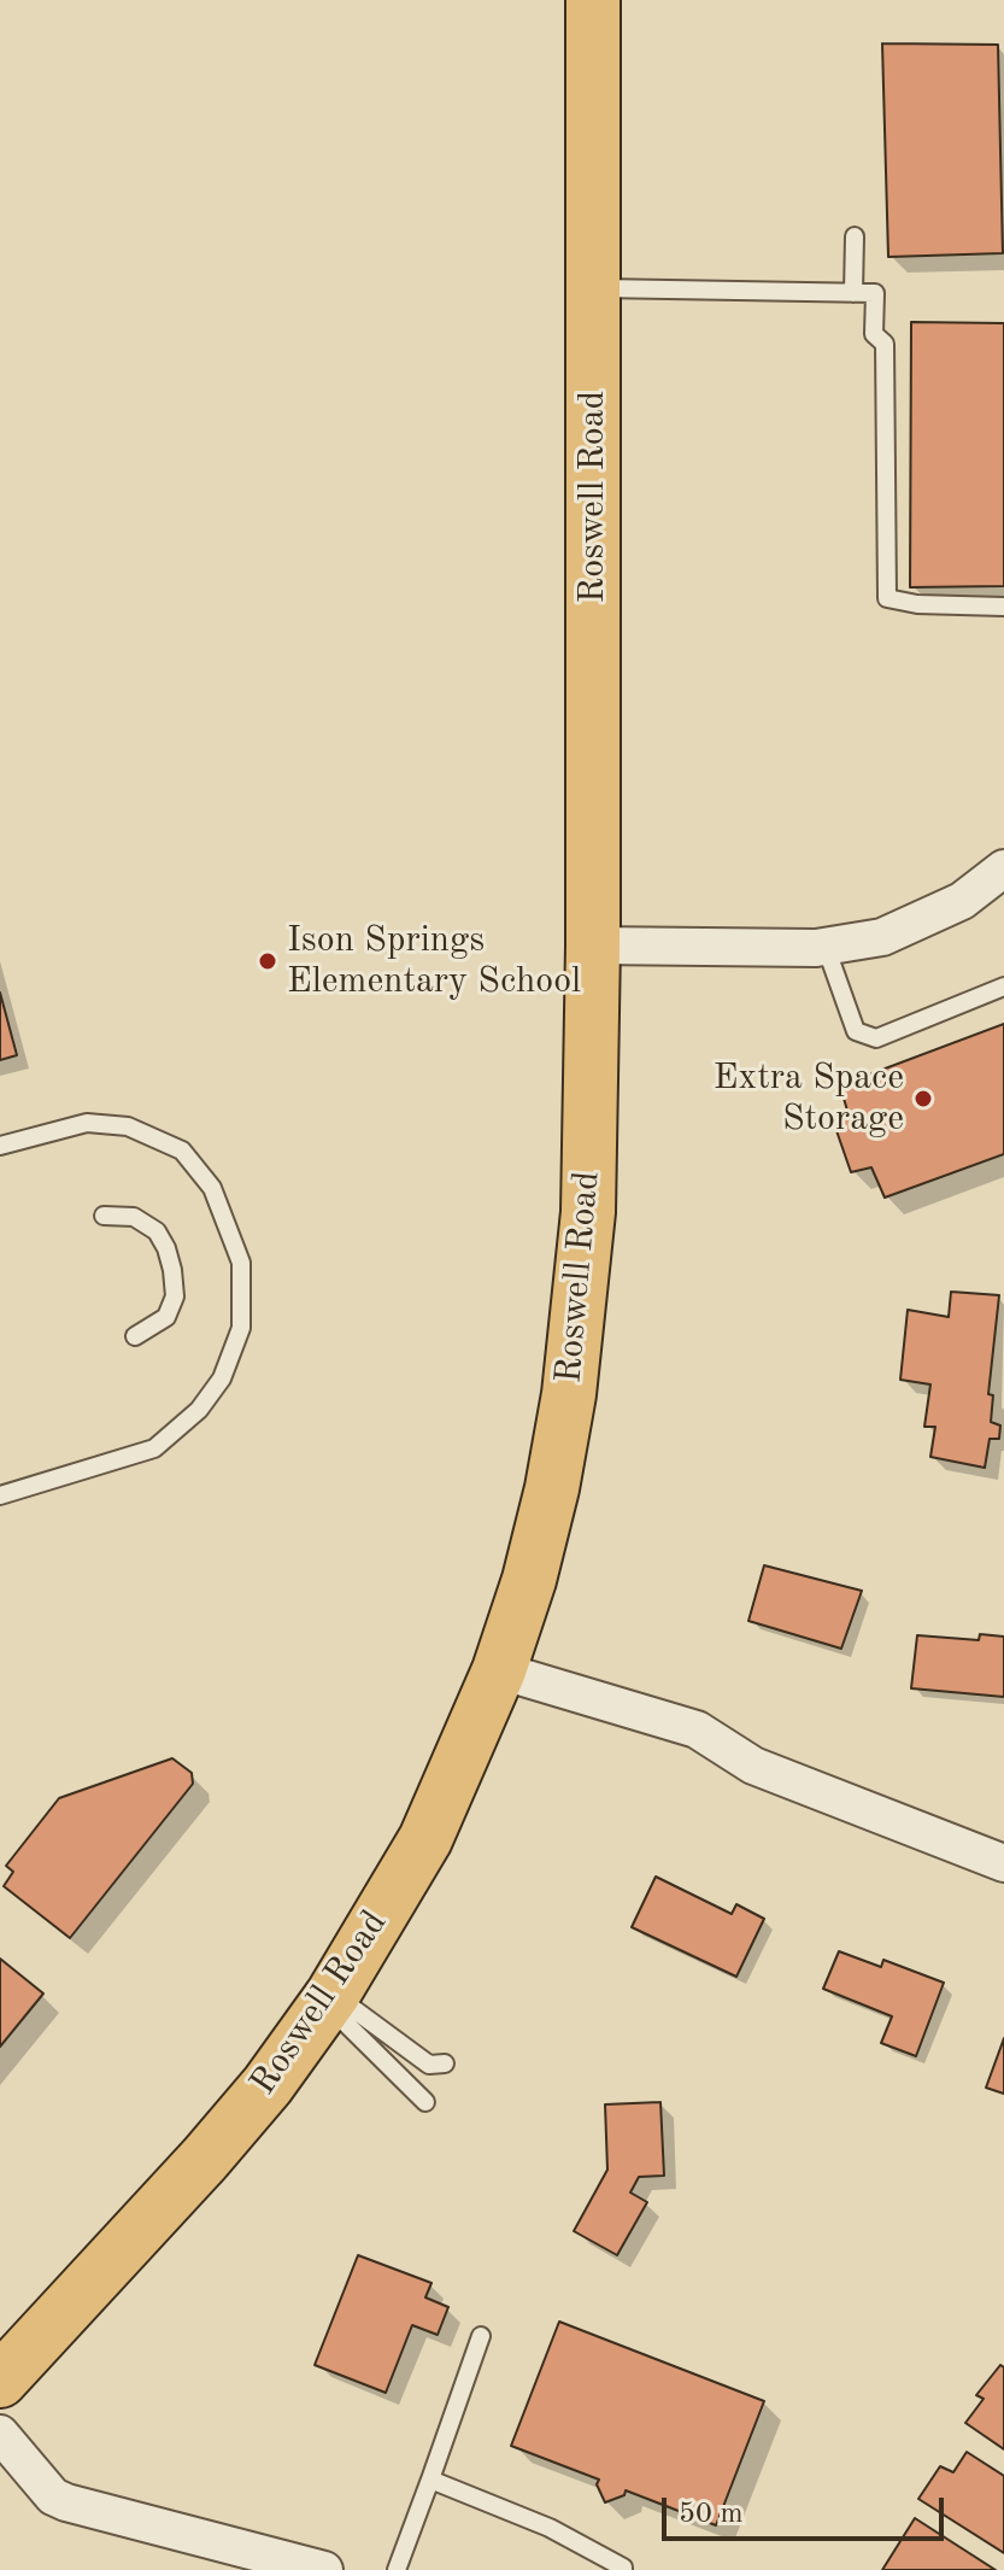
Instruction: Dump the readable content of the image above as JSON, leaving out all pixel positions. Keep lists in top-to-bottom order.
{
  "streets": {
    "main road": ["Roswell Road"]
  },
  "places": ["Ison Springs Elementary School", "Extra Space Storage"],
  "scale_bar": "50 m"
}
